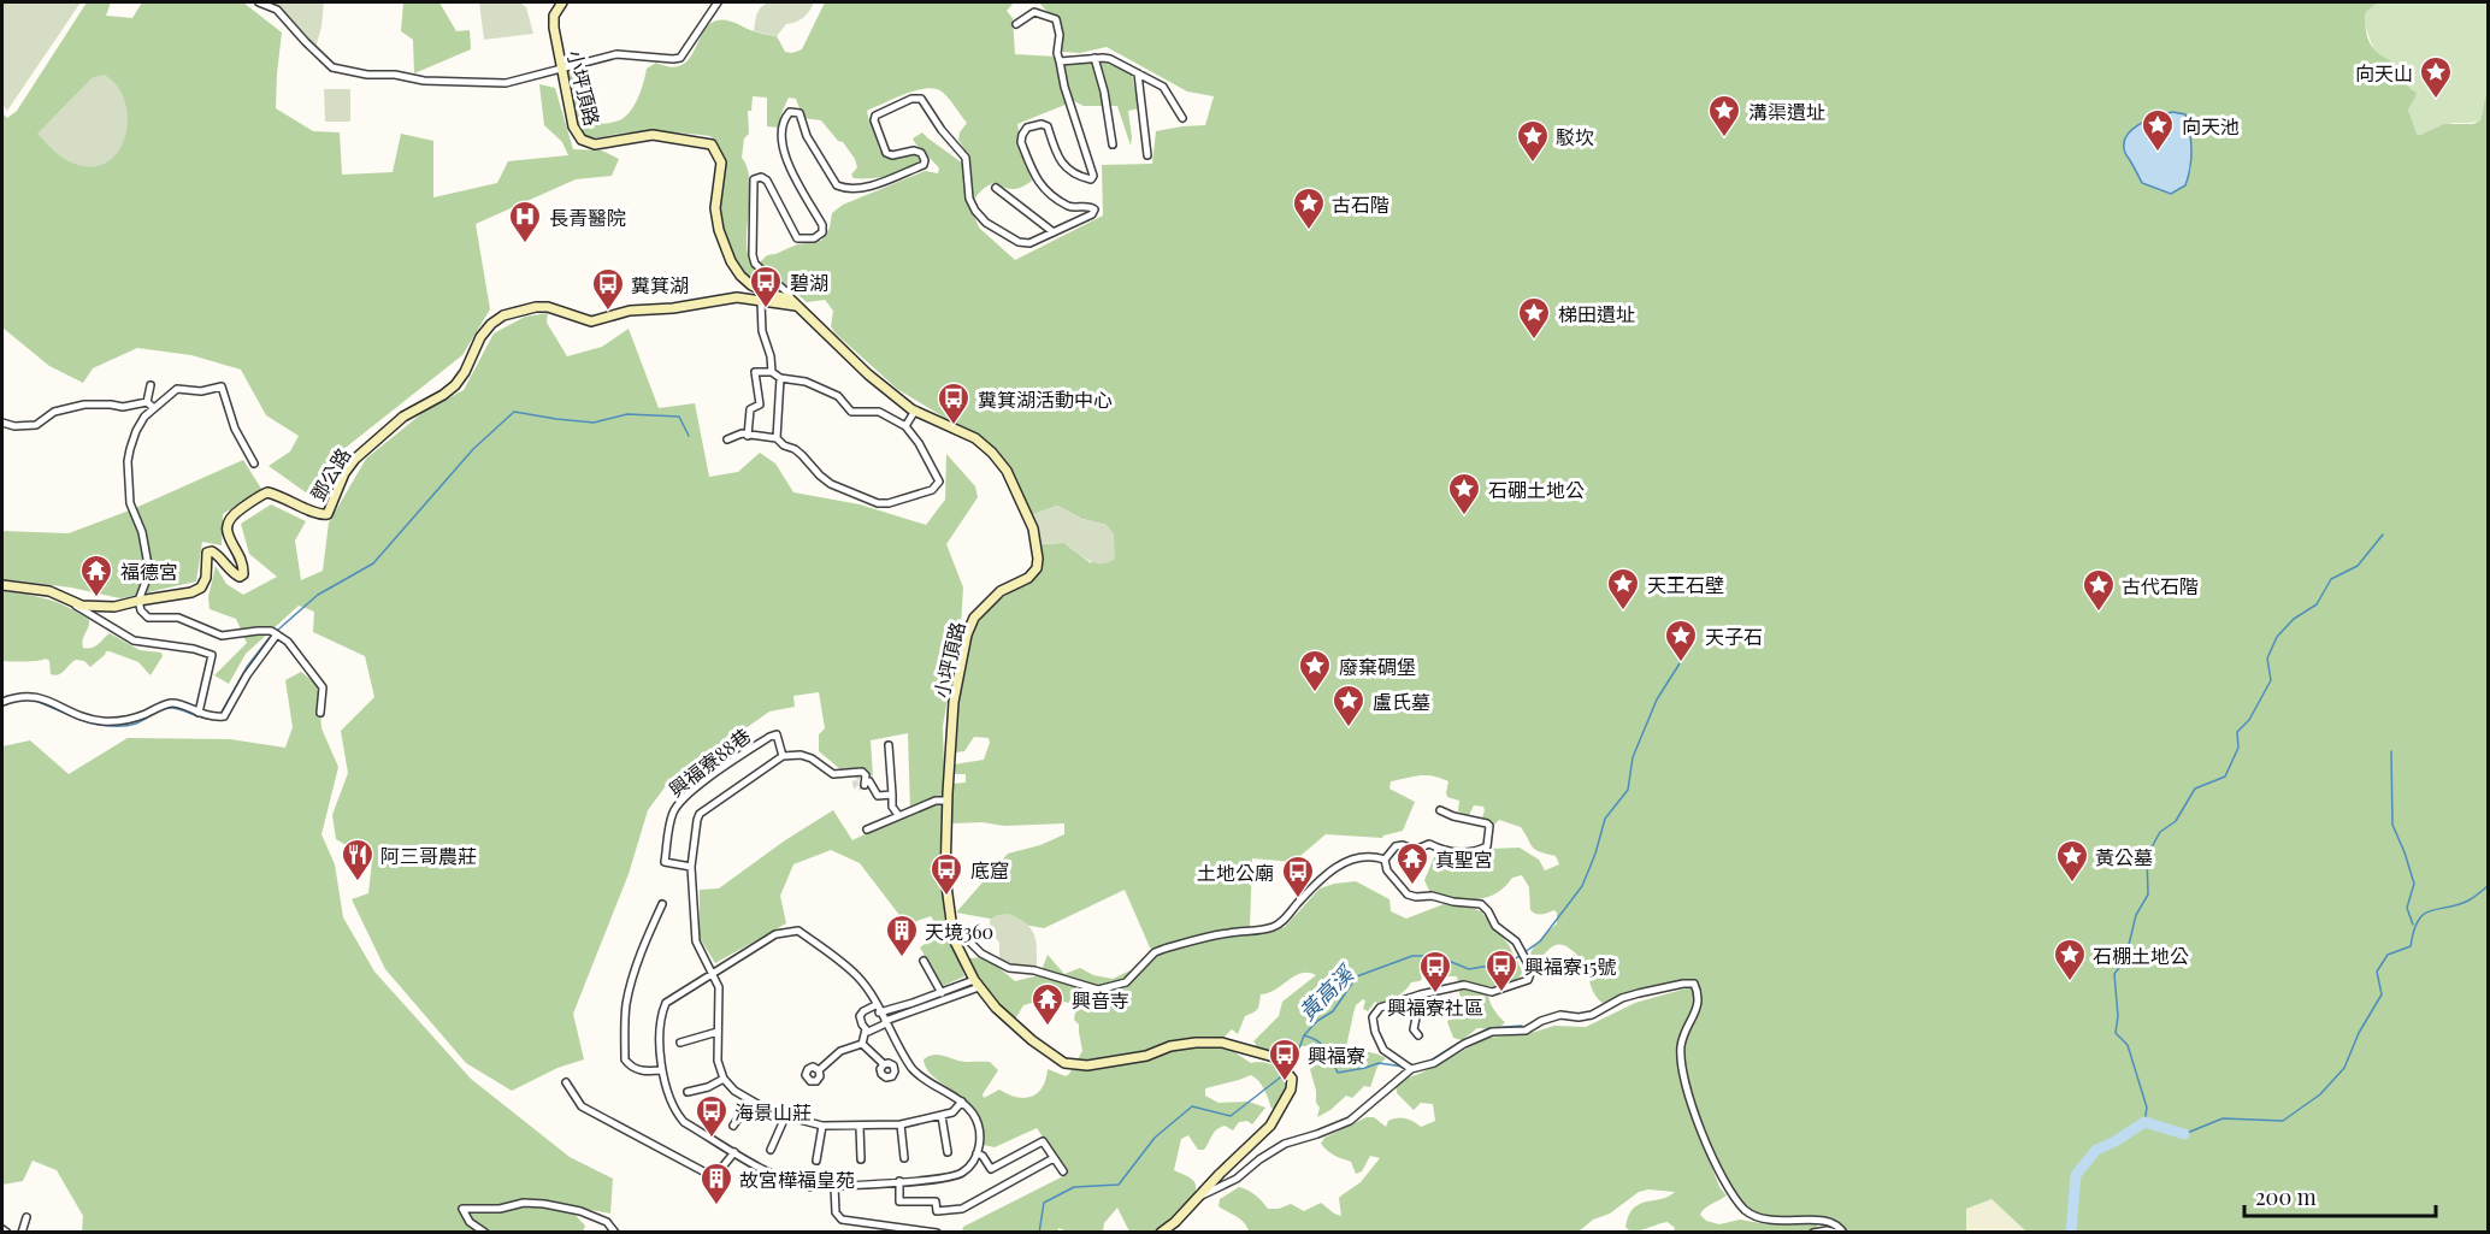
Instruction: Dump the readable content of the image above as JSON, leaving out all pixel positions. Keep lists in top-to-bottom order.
{
  "streets": {
    "street": ["小坪頂路", "鄧公路", "興福寮88巷"]
  },
  "crossings": [
    ["小坪頂路", "鄧公路"]
  ],
  "water": ["黃高溪"],
  "places": {
    "place": [
      "向天山",
      "溝渠遺址",
      "向天池",
      "駁坎",
      "古石階",
      "梯田遺址",
      "石硼土地公",
      "天王石壁",
      "古代石階",
      "天子石",
      "廢棄碉堡",
      "盧氏墓",
      "黃公墓",
      "石棚土地公"
    ],
    "hospital": ["長青醫院"],
    "bus stop": [
      "碧湖",
      "糞箕湖",
      "糞箕湖活動中心",
      "底窟",
      "土地公廟",
      "興福寮15號",
      "興福寮社區",
      "興福寮",
      "海景山莊"
    ],
    "temple": ["福德宮", "真聖宮", "興音寺"],
    "restaurant": ["阿三哥農莊"],
    "building": ["天境360", "故宮樺福皇苑"]
  },
  "scale_bar": "200 m"
}
